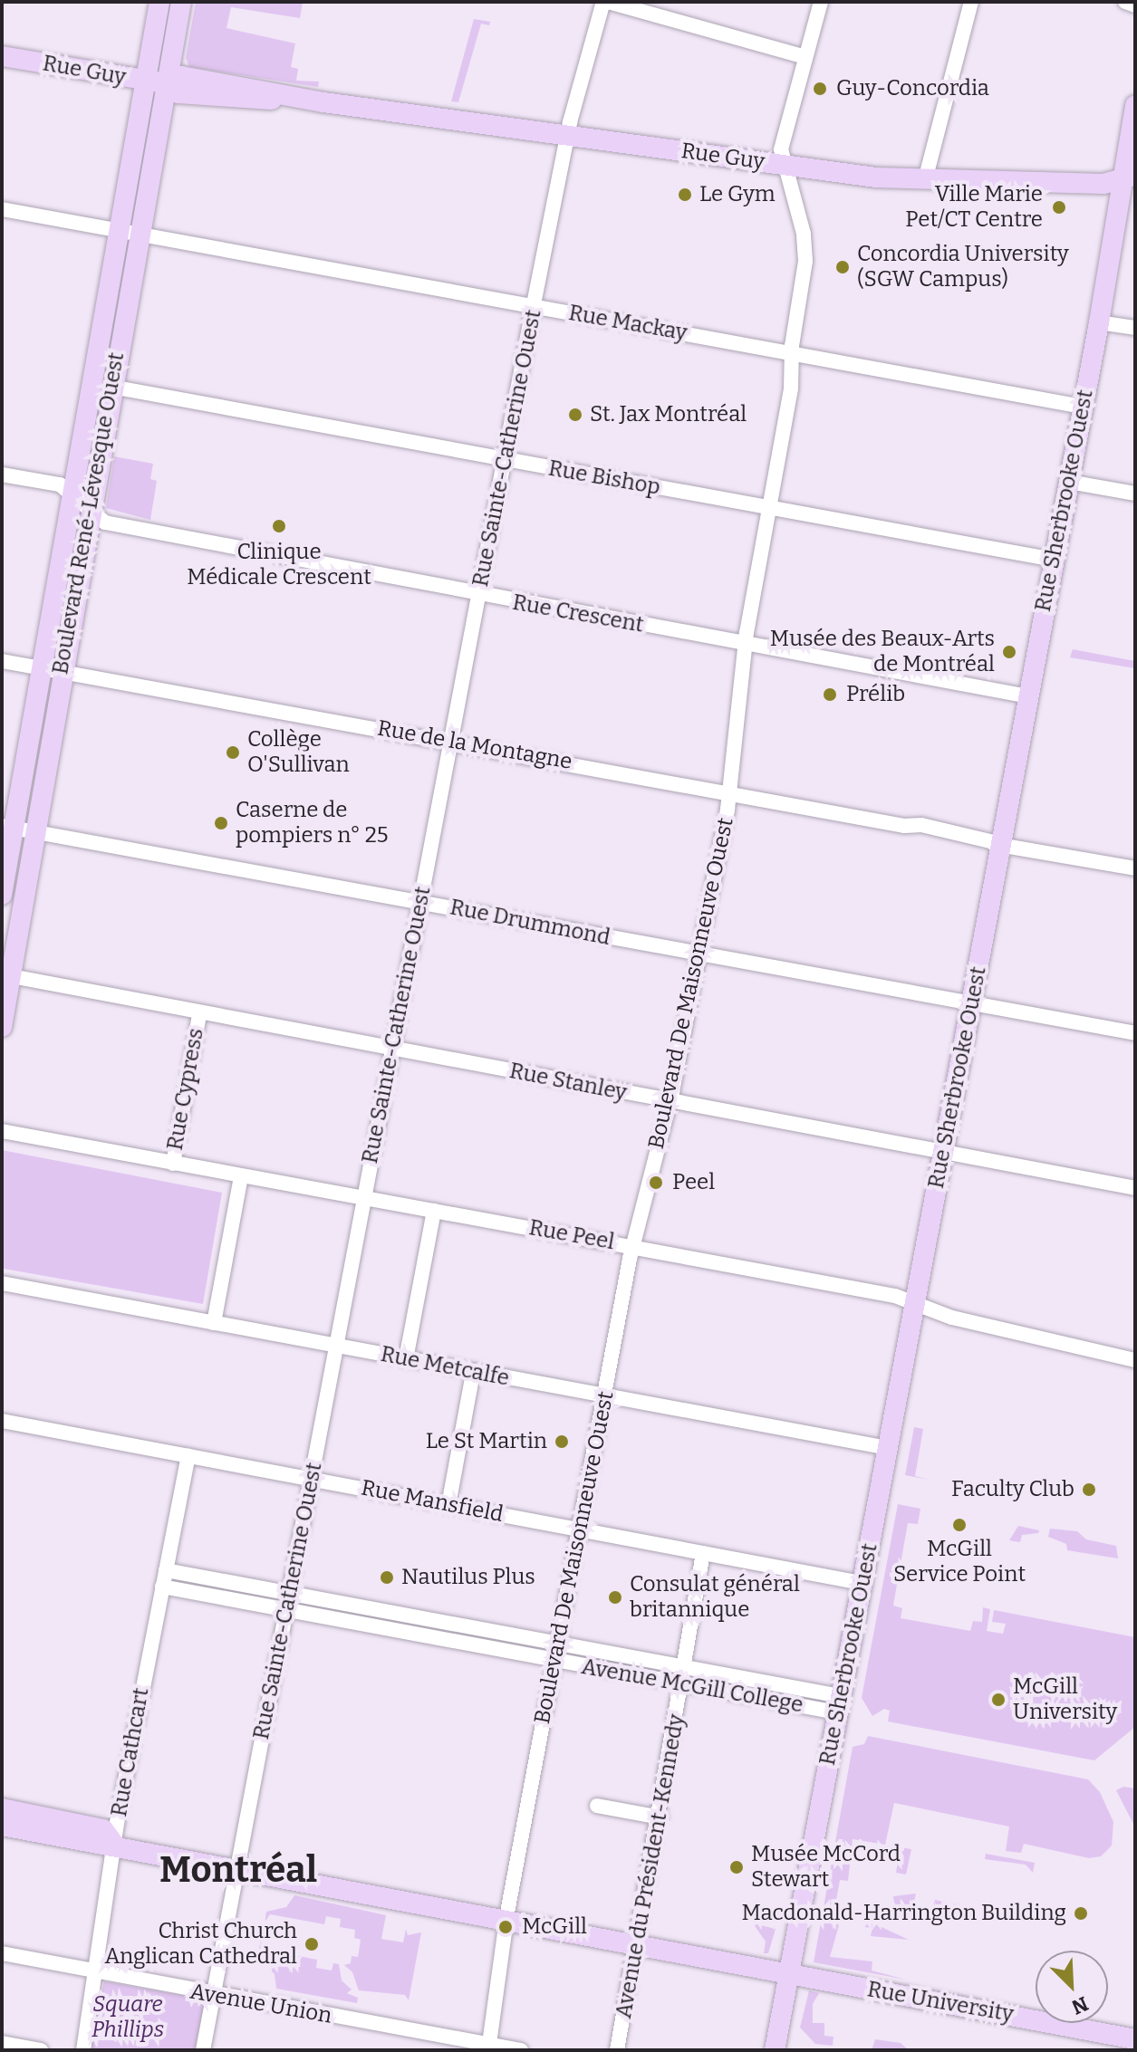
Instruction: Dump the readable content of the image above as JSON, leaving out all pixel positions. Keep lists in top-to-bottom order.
{
  "streets": {
    "main road": [
      "Rue Guy",
      "Rue Sherbrooke Ouest",
      "Boulevard René-Lévesque Ouest",
      "Rue University"
    ],
    "street": [
      "Rue Mackay",
      "Rue Sainte-Catherine Ouest",
      "Rue Bishop",
      "Rue Crescent",
      "Rue de la Montagne",
      "Rue Drummond",
      "Boulevard De Maisonneuve Ouest",
      "Rue Stanley",
      "Rue Cypress",
      "Rue Peel",
      "Rue Metcalfe",
      "Rue Mansfield",
      "Avenue McGill College",
      "Rue Cathcart",
      "Avenue du Président-Kennedy",
      "Avenue Union"
    ]
  },
  "crossings": [
    ["Rue Guy", "Rue Sainte-Catherine Ouest"],
    ["Rue Guy", "Rue Sherbrooke Ouest"],
    ["Rue Guy", "Boulevard René-Lévesque Ouest"],
    ["Rue Guy", "Boulevard De Maisonneuve Ouest"],
    ["Rue Mackay", "Rue Sainte-Catherine Ouest"],
    ["Rue Mackay", "Rue Sherbrooke Ouest"],
    ["Rue Mackay", "Boulevard René-Lévesque Ouest"],
    ["Rue Mackay", "Boulevard De Maisonneuve Ouest"],
    ["Rue Sainte-Catherine Ouest", "Rue Bishop"],
    ["Rue Sainte-Catherine Ouest", "Rue Crescent"],
    ["Rue Sainte-Catherine Ouest", "Rue de la Montagne"],
    ["Rue Sainte-Catherine Ouest", "Rue Drummond"],
    ["Rue Sainte-Catherine Ouest", "Rue Stanley"],
    ["Rue Sainte-Catherine Ouest", "Rue Peel"],
    ["Rue Sainte-Catherine Ouest", "Rue Metcalfe"],
    ["Rue Sainte-Catherine Ouest", "Rue Mansfield"],
    ["Rue Sainte-Catherine Ouest", "Avenue McGill College"],
    ["Rue Sainte-Catherine Ouest", "Rue University"],
    ["Rue Sainte-Catherine Ouest", "Avenue Union"],
    ["Rue Bishop", "Rue Sherbrooke Ouest"],
    ["Rue Bishop", "Boulevard René-Lévesque Ouest"],
    ["Rue Bishop", "Boulevard De Maisonneuve Ouest"],
    ["Rue Sherbrooke Ouest", "Rue Crescent"],
    ["Rue Sherbrooke Ouest", "Rue de la Montagne"],
    ["Rue Sherbrooke Ouest", "Rue Drummond"],
    ["Rue Sherbrooke Ouest", "Rue Stanley"],
    ["Rue Sherbrooke Ouest", "Rue Peel"],
    ["Rue Sherbrooke Ouest", "Rue Metcalfe"],
    ["Rue Sherbrooke Ouest", "Rue Mansfield"],
    ["Rue Sherbrooke Ouest", "Avenue McGill College"],
    ["Rue Sherbrooke Ouest", "Rue University"],
    ["Boulevard René-Lévesque Ouest", "Rue Crescent"],
    ["Boulevard René-Lévesque Ouest", "Rue de la Montagne"],
    ["Boulevard René-Lévesque Ouest", "Rue Drummond"],
    ["Boulevard René-Lévesque Ouest", "Rue Stanley"],
    ["Rue Crescent", "Boulevard De Maisonneuve Ouest"],
    ["Rue de la Montagne", "Boulevard De Maisonneuve Ouest"],
    ["Rue Drummond", "Boulevard De Maisonneuve Ouest"],
    ["Boulevard De Maisonneuve Ouest", "Rue Stanley"],
    ["Boulevard De Maisonneuve Ouest", "Rue Peel"],
    ["Boulevard De Maisonneuve Ouest", "Rue Metcalfe"],
    ["Boulevard De Maisonneuve Ouest", "Rue Mansfield"],
    ["Boulevard De Maisonneuve Ouest", "Avenue McGill College"],
    ["Boulevard De Maisonneuve Ouest", "Rue University"],
    ["Boulevard De Maisonneuve Ouest", "Avenue Union"],
    ["Rue Stanley", "Rue Cypress"],
    ["Rue Cypress", "Rue Peel"],
    ["Rue Mansfield", "Rue Cathcart"],
    ["Rue Mansfield", "Avenue du Président-Kennedy"],
    ["Avenue McGill College", "Rue Cathcart"],
    ["Avenue McGill College", "Avenue du Président-Kennedy"],
    ["Rue Cathcart", "Rue University"],
    ["Rue Cathcart", "Avenue Union"],
    ["Avenue du Président-Kennedy", "Rue University"]
  ],
  "districts": ["Montréal"],
  "parks": ["Square Phillips"],
  "places": [
    "Guy-Concordia",
    "Le Gym",
    "Ville Marie Pet/CT Centre",
    "Concordia University (SGW Campus)",
    "St. Jax Montréal",
    "Clinique Médicale Crescent",
    "Musée des Beaux-Arts de Montréal",
    "Prélib",
    "Collège O'Sullivan",
    "Caserne de pompiers n° 25",
    "Peel",
    "Le St Martin",
    "Faculty Club",
    "McGill Service Point",
    "Nautilus Plus",
    "Consulat général britannique",
    "McGill University",
    "Musée McCord Stewart",
    "Macdonald-Harrington Building",
    "McGill",
    "Christ Church Anglican Cathedral"
  ],
  "north": "bottom right"
}
